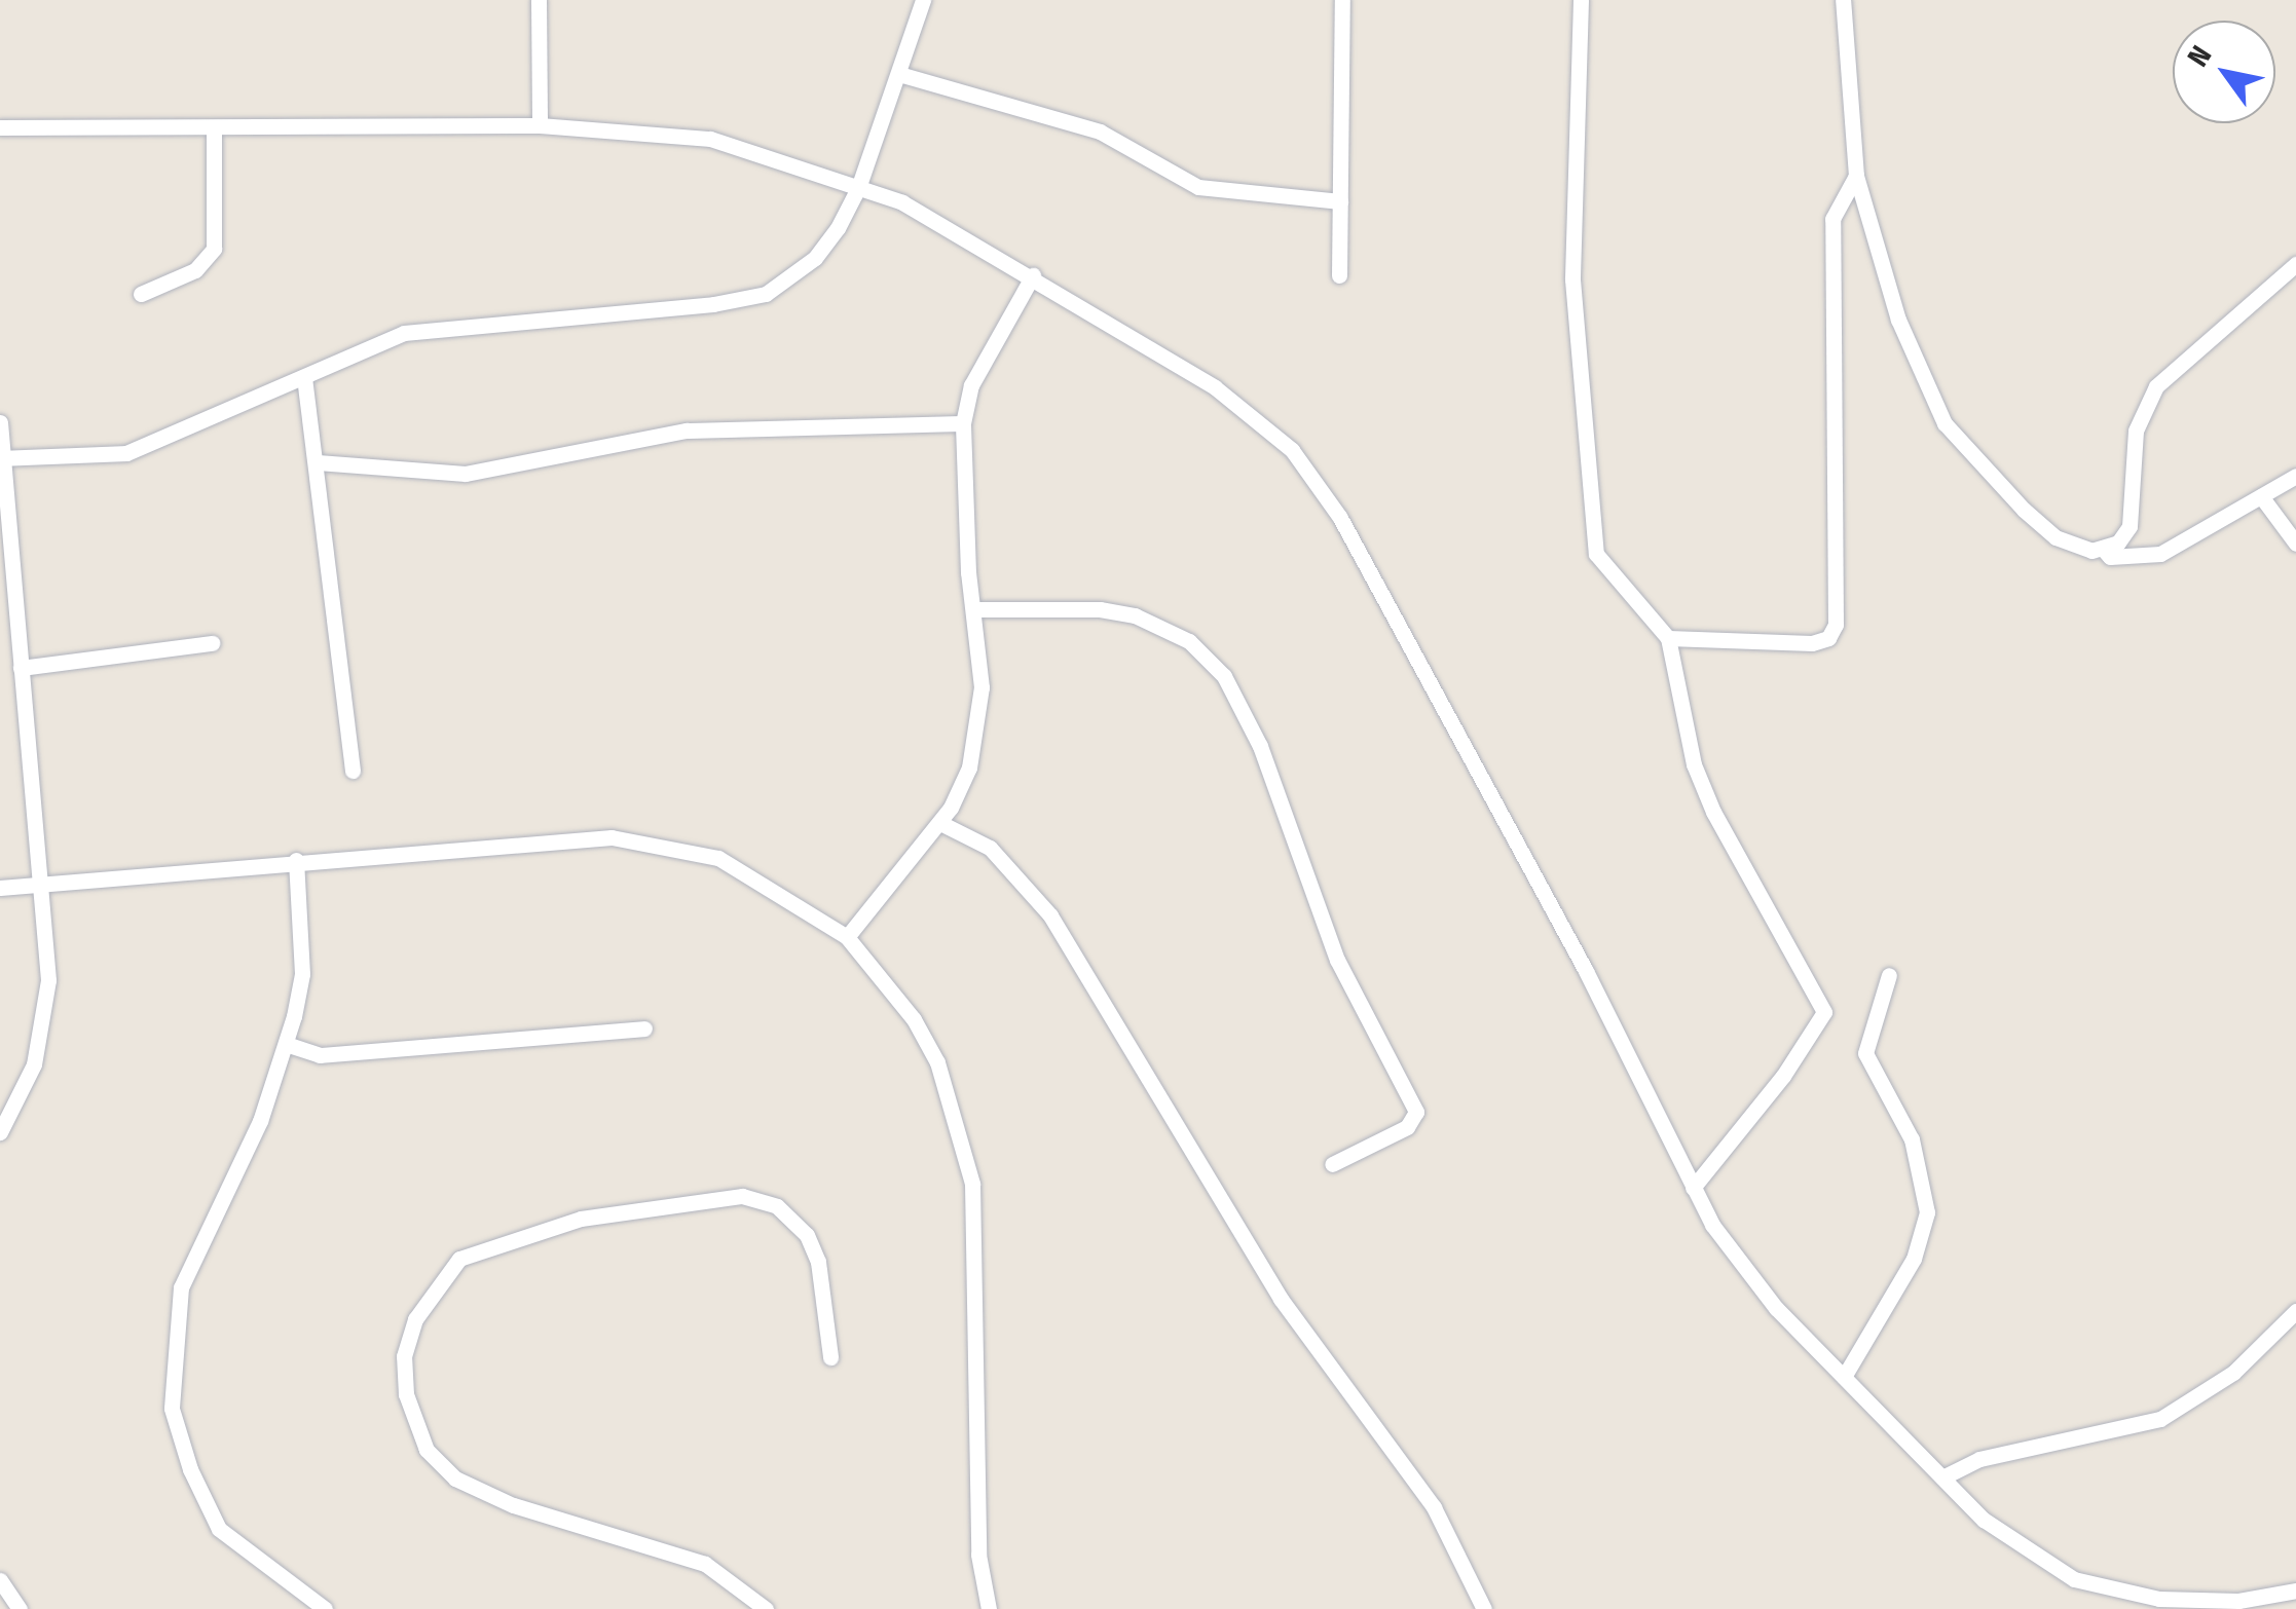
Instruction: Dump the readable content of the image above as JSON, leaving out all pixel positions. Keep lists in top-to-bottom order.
{
  "north": "top left"
}
